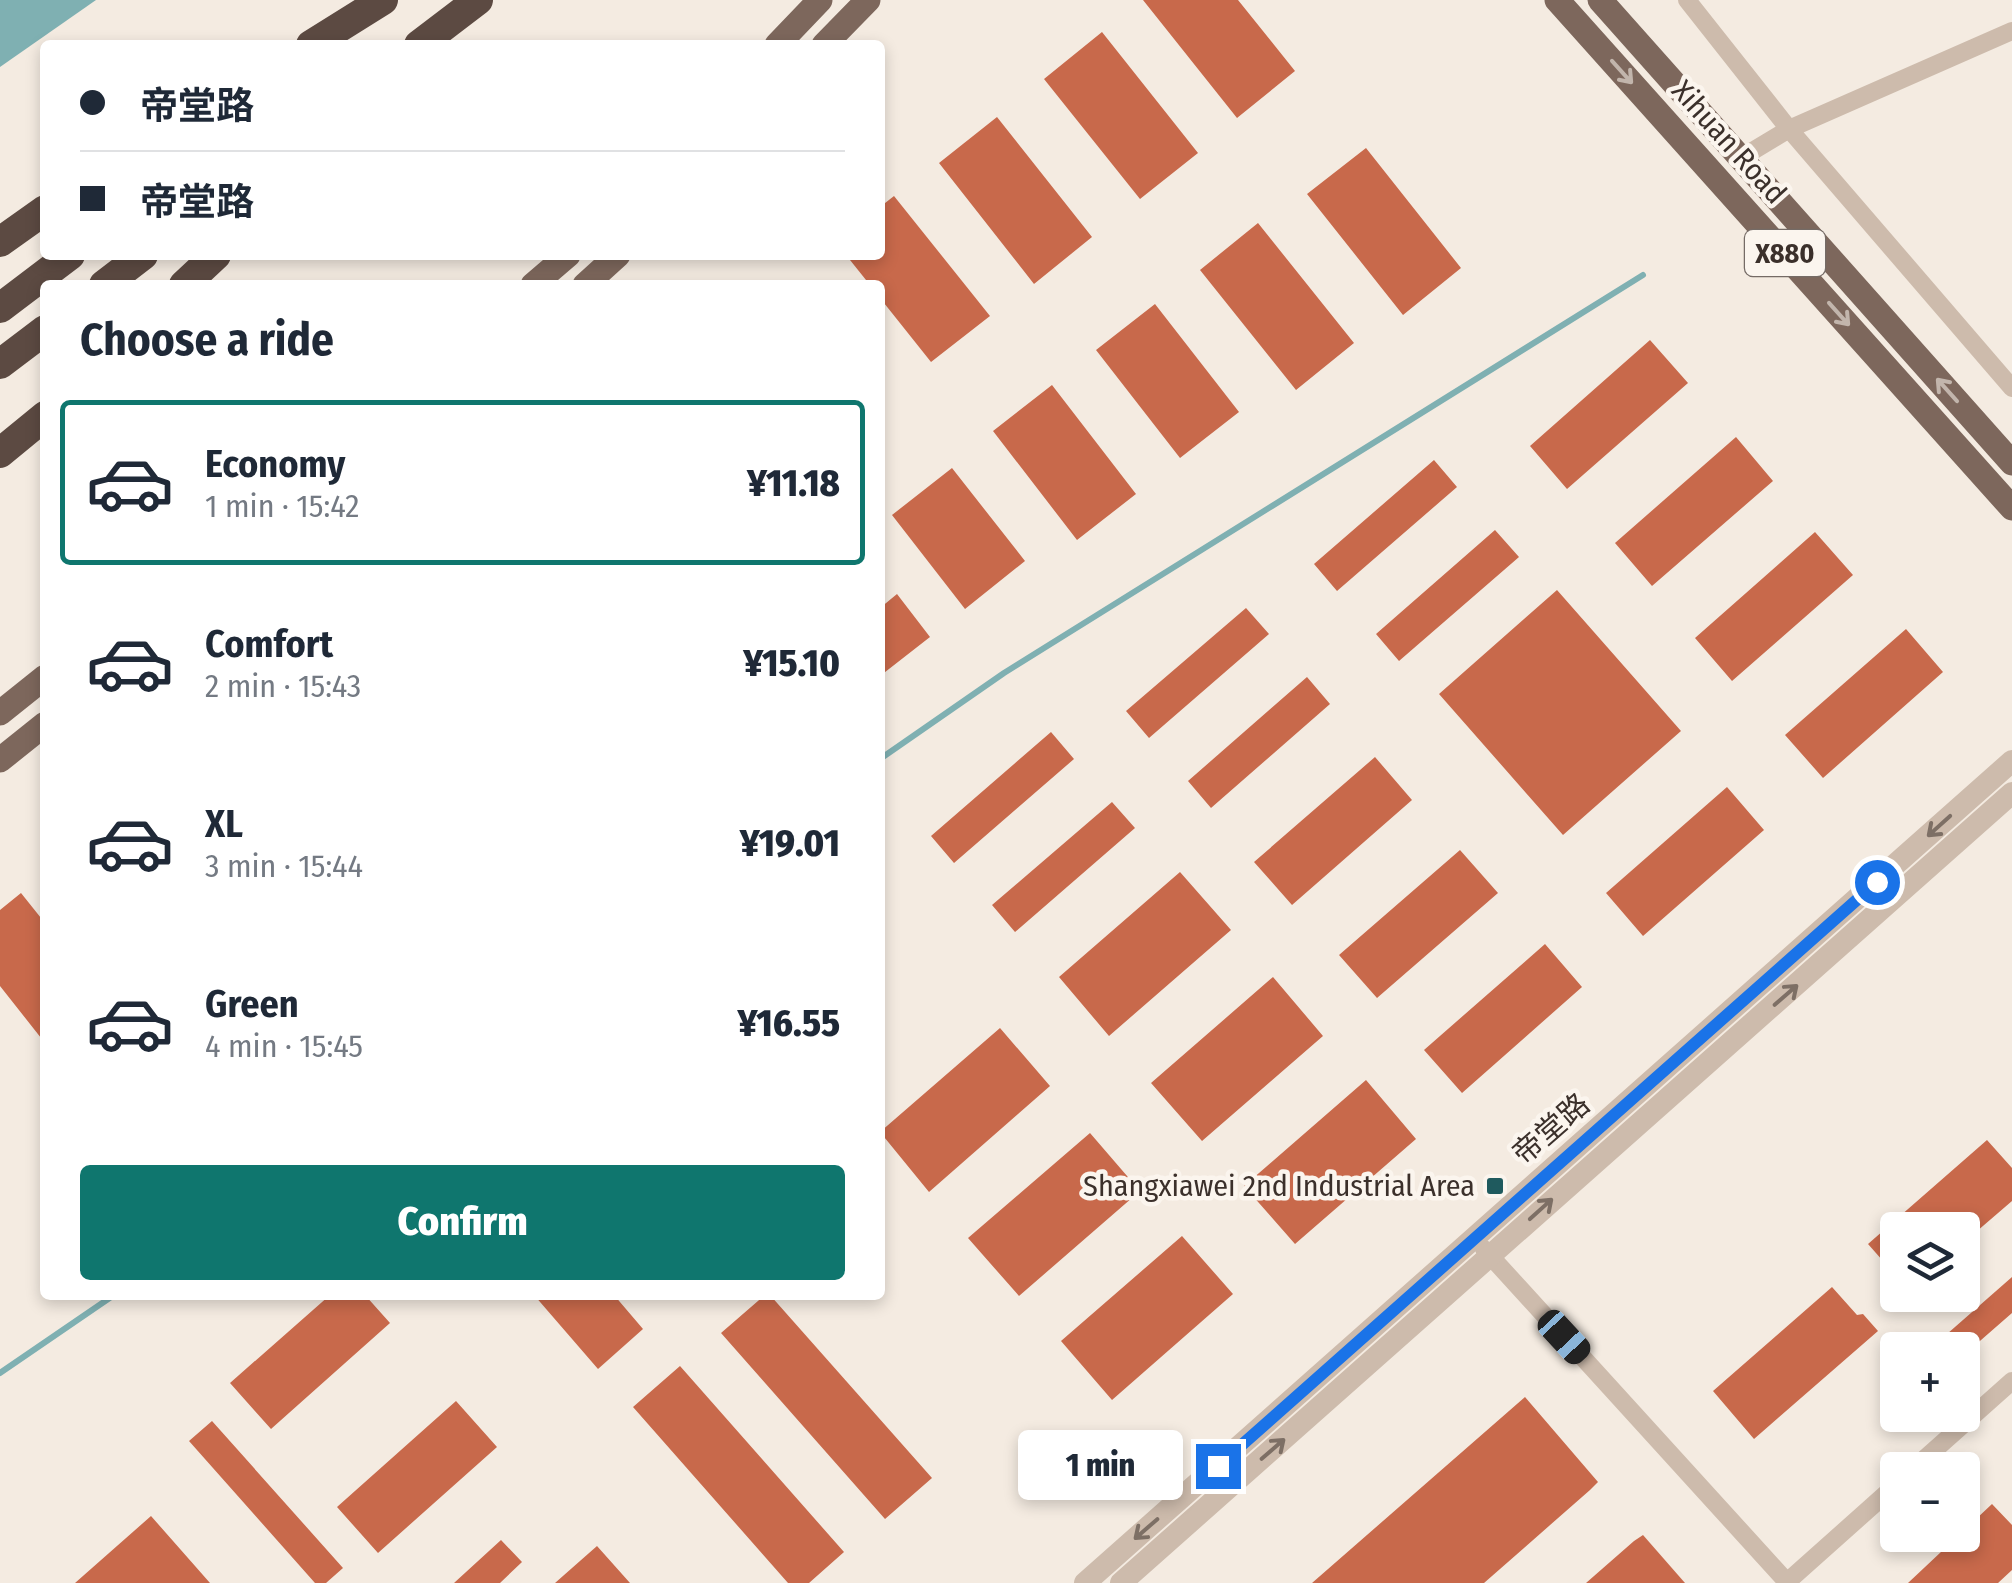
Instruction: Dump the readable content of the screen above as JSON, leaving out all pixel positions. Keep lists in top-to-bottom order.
{
  "streets": {
    "main road": ["Xihuan Road", "X880"],
    "street": ["帝堂路"]
  },
  "places": {
    "transit": ["Shangxiawei 2nd Industrial Area"]
  },
  "page": {
    "banner": ["帝堂路", "帝堂路"],
    "heading": "Choose a ride",
    "list": [
      {
        "name": "Economy",
        "note": "1 min · 15:42",
        "value": "¥11.18"
      },
      {
        "name": "Comfort",
        "note": "2 min · 15:43",
        "value": "¥15.10"
      },
      {
        "name": "XL",
        "note": "3 min · 15:44",
        "value": "¥19.01"
      },
      {
        "name": "Green",
        "note": "4 min · 15:45",
        "value": "¥16.55"
      }
    ],
    "buttons": "Confirm",
    "map_buttons": ["+", "−"],
    "bubble": "1 min"
  }
}
